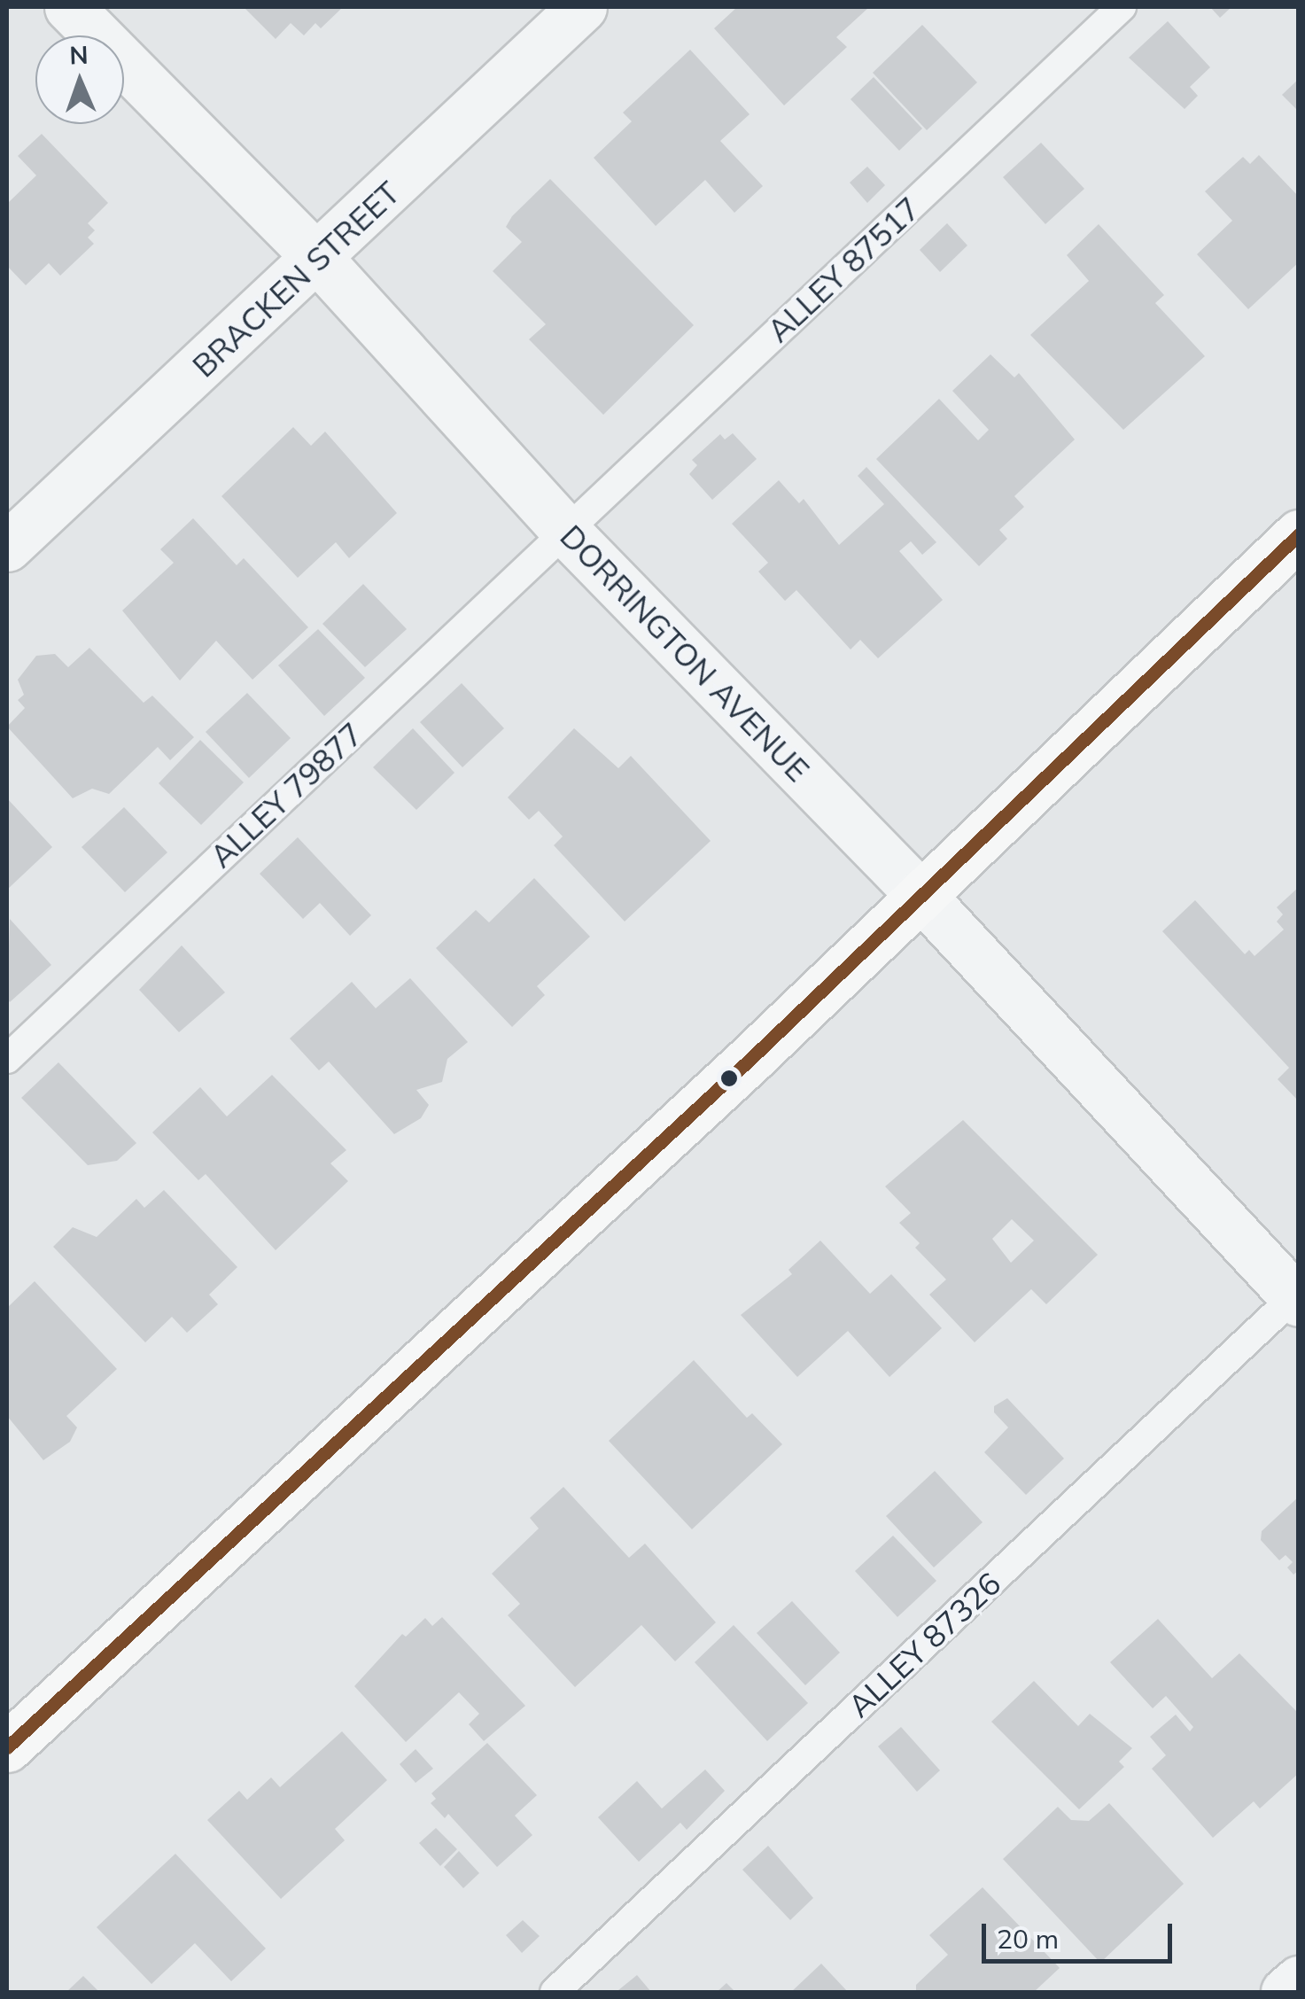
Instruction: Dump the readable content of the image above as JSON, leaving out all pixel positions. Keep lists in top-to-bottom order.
{
  "streets": {
    "street": ["BRACKEN STREET", "DORRINGTON AVENUE"],
    "lane": ["ALLEY 87517", "ALLEY 79877", "ALLEY 87326"]
  },
  "crossings": [
    ["ALLEY 87517", "DORRINGTON AVENUE"],
    ["ALLEY 87517", "ALLEY 79877"],
    ["BRACKEN STREET", "DORRINGTON AVENUE"],
    ["DORRINGTON AVENUE", "ALLEY 79877"],
    ["DORRINGTON AVENUE", "ALLEY 87326"]
  ],
  "scale_bar": "20 m",
  "north": "top"
}
